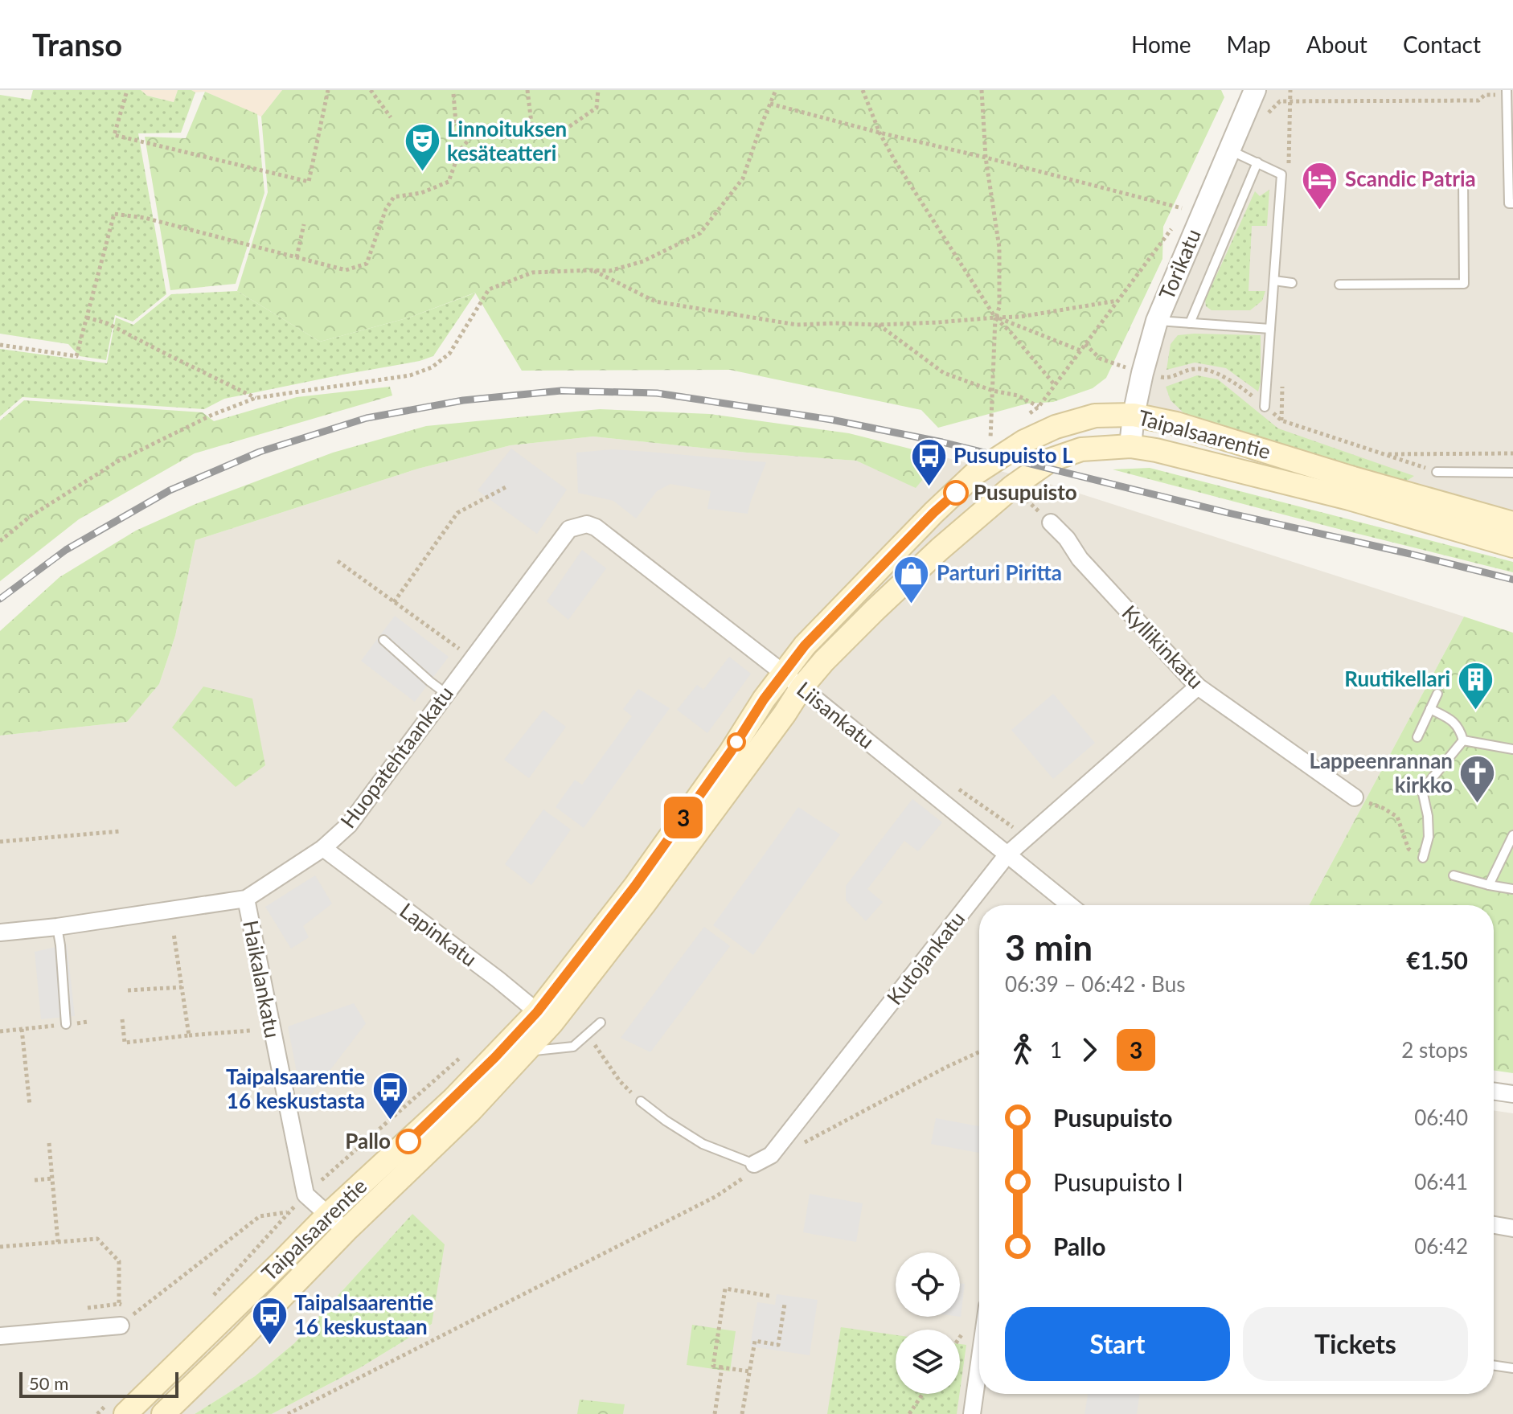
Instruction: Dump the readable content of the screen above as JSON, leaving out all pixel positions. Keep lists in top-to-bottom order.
{
  "streets": {
    "main road": ["Taipalsaarentie"],
    "street": [
      "Torikatu",
      "Kyllikinkatu",
      "Liisankatu",
      "Huopatehtaankatu",
      "Lapinkatu",
      "Kutojankatu",
      "Haikalankatu"
    ]
  },
  "crossings": [
    ["Torikatu", "Taipalsaarentie"],
    ["Taipalsaarentie", "Liisankatu"],
    ["Taipalsaarentie", "Lapinkatu"],
    ["Taipalsaarentie", "Haikalankatu"],
    ["Kyllikinkatu", "Kutojankatu"],
    ["Liisankatu", "Huopatehtaankatu"],
    ["Liisankatu", "Kutojankatu"],
    ["Huopatehtaankatu", "Lapinkatu"],
    ["Huopatehtaankatu", "Haikalankatu"]
  ],
  "places": {
    "theatre": ["Linnoituksen kesäteatteri"],
    "hotel": ["Scandic Patria"],
    "bus stop": ["Pusupuisto L", "Taipalsaarentie 16 keskustasta", "Taipalsaarentie 16 keskustaan"],
    "other": ["Pusupuisto", "Pallo"],
    "shop": ["Parturi Piritta"],
    "building": ["Ruutikellari"],
    "church": ["Lappeenrannan kirkko"]
  },
  "lines": ["bus line 3"],
  "scale_bar": "50 m",
  "page": {
    "header": "Transo",
    "nav": [
      "Home",
      "Map",
      "About",
      "Contact"
    ],
    "on_map": "3",
    "heading": ["3 min", "06:39 – 06:42 · Bus", "€1.50"],
    "legs": ["1", "3", "2 stops"],
    "list": [
      {
        "name": "Pusupuisto",
        "value": "06:40"
      },
      {
        "name": "Pusupuisto I",
        "value": "06:41"
      },
      {
        "name": "Pallo",
        "value": "06:42"
      }
    ],
    "buttons": ["Start", "Tickets"],
    "scale": "50 m"
  }
}
